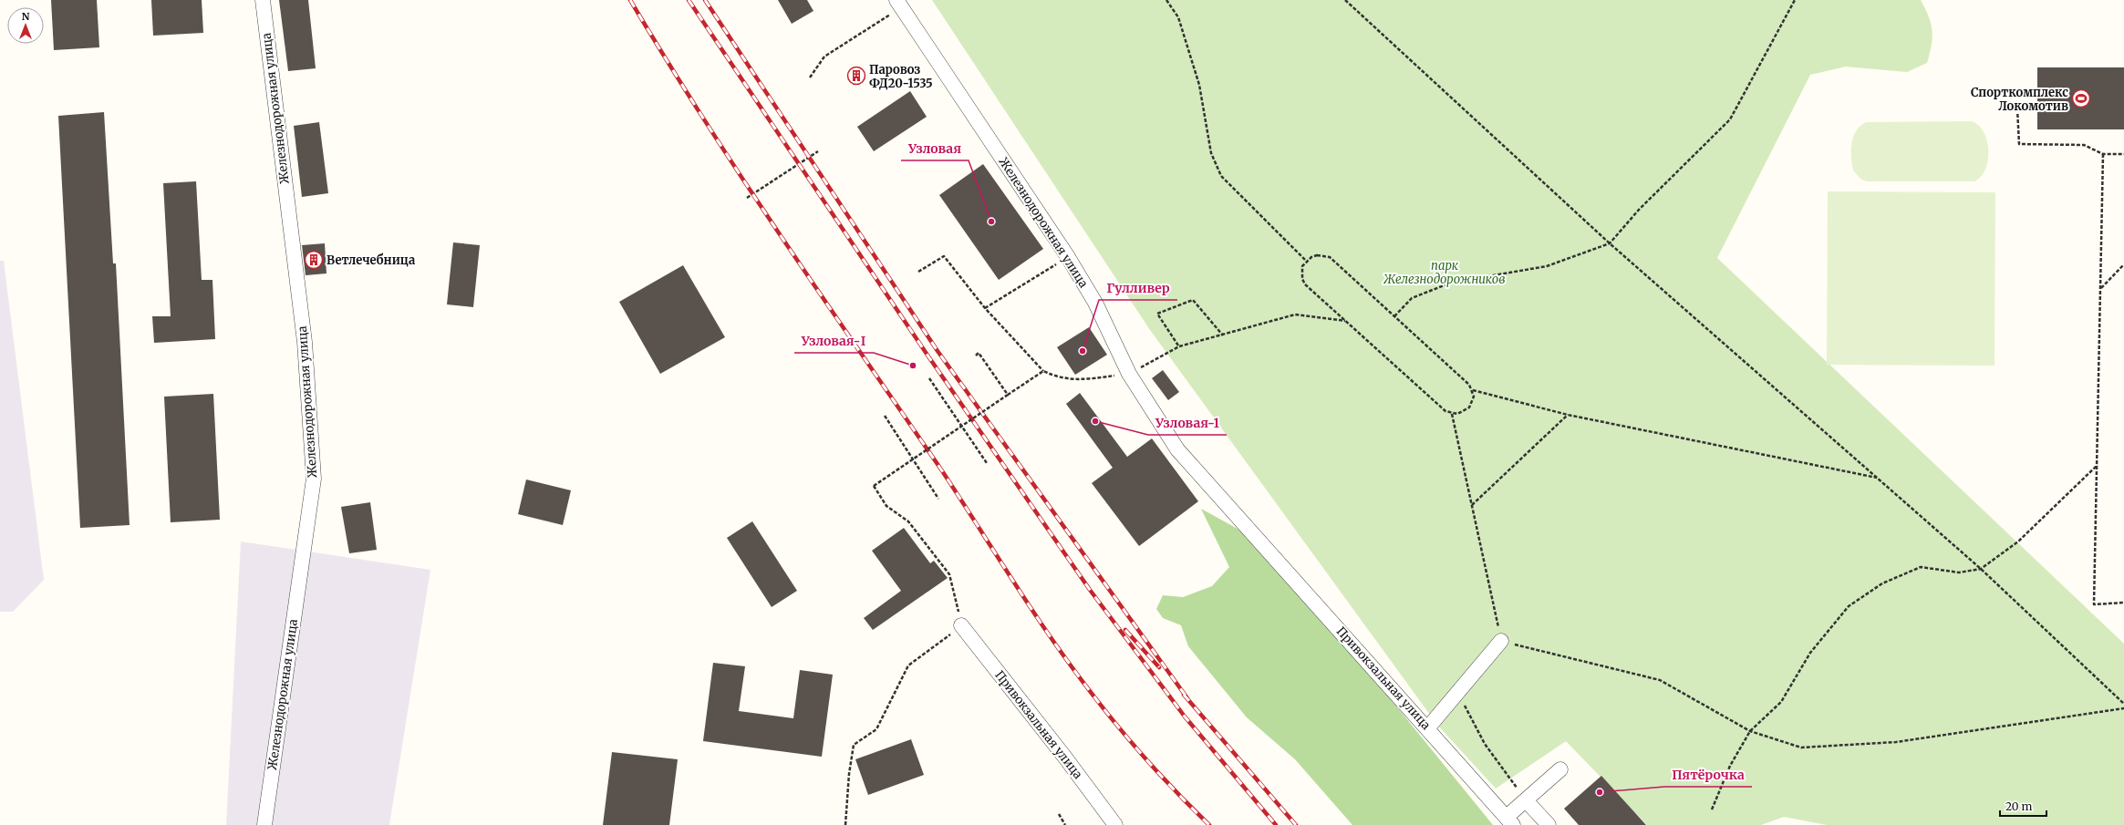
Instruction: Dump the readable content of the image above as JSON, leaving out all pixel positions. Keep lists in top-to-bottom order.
{
  "streets": {
    "street": ["Железнодорожная улица", "Привокзальная улица"]
  },
  "crossings": [
    ["Железнодорожная улица", "Привокзальная улица"]
  ],
  "parks": ["парк Железнодорожников"],
  "places": {
    "building": ["Паровоз ФД20-1535", "Ветлечебница"],
    "sports": ["Спорткомплекс Локомотив"],
    "other": [
      "Узловая",
      "Гулливер",
      "Узловая-I",
      "Узловая-1",
      "Пятёрочка"
    ]
  },
  "scale_bar": "20 m",
  "north": "top"
}
